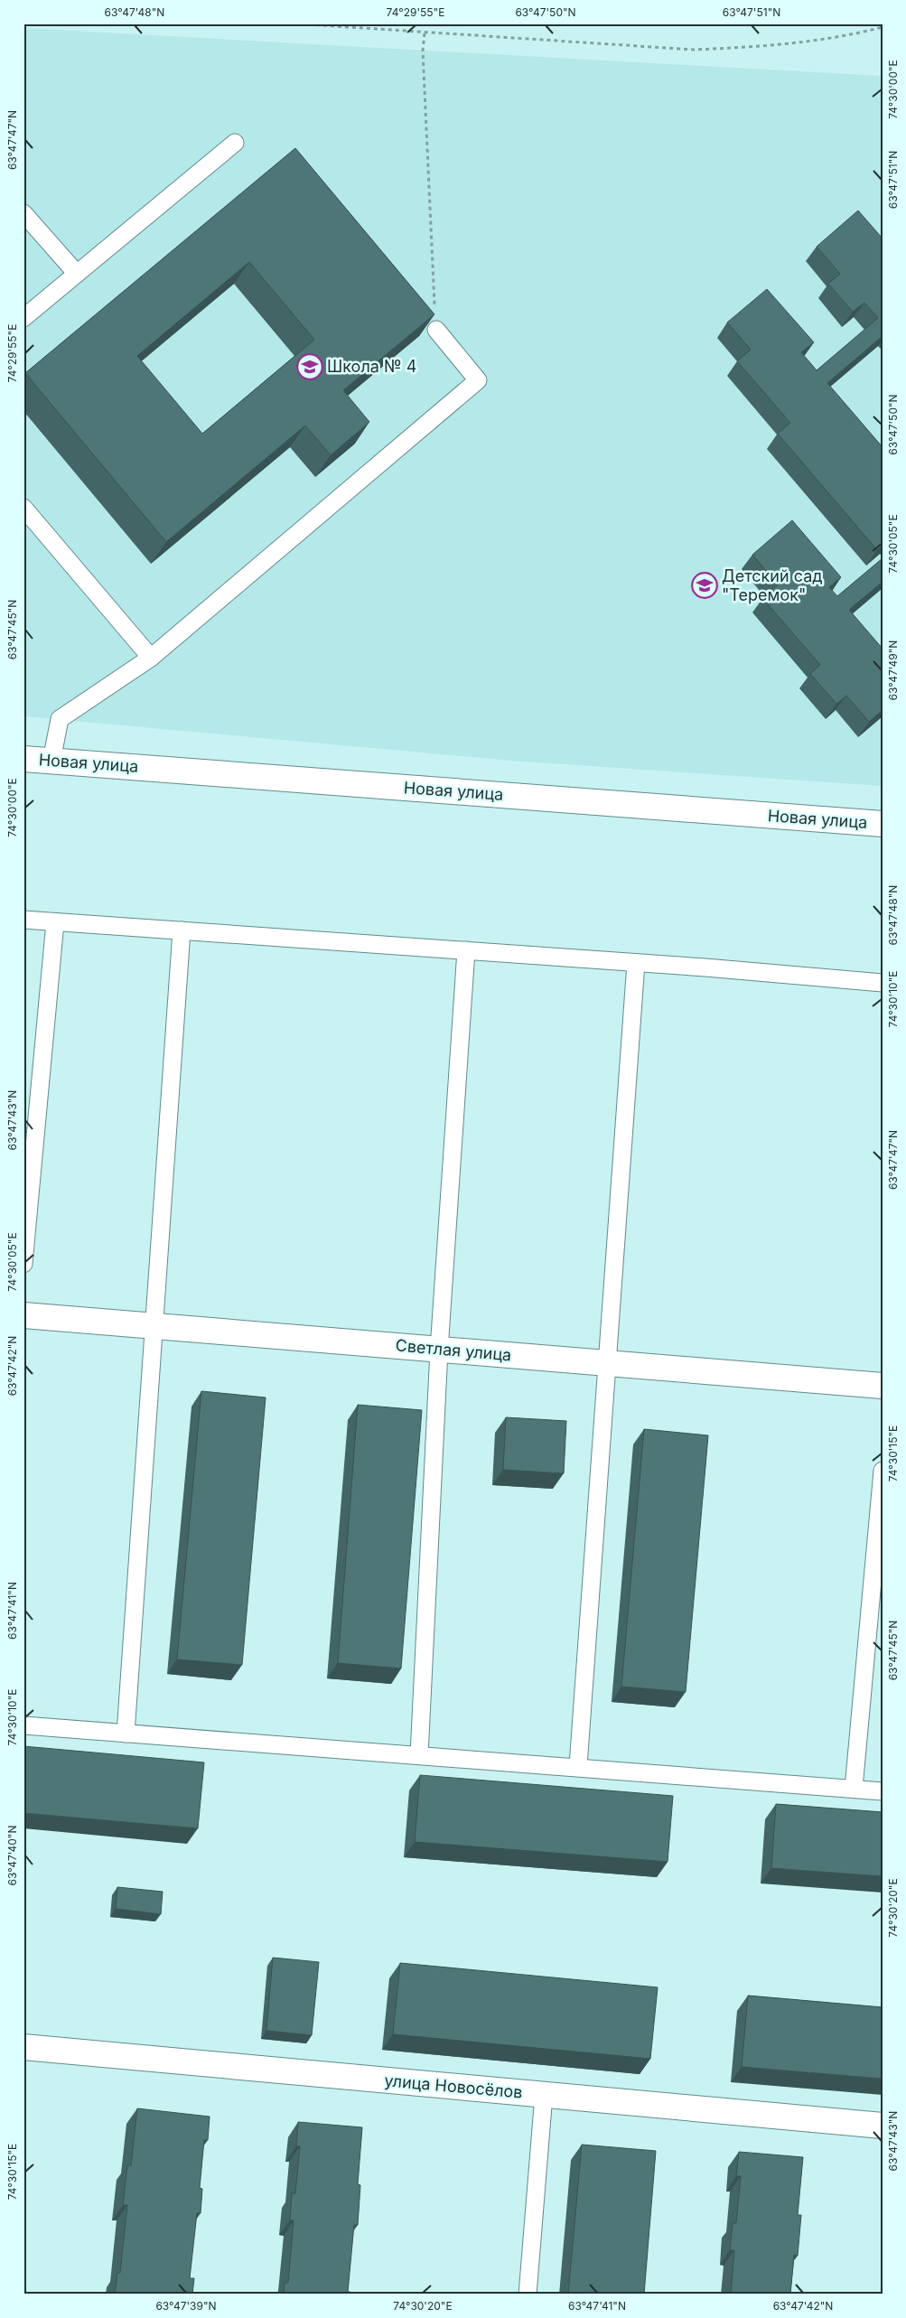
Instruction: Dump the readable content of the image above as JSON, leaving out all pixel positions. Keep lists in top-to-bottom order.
{
  "streets": {
    "street": ["Новая улица", "Светлая улица", "улица Новосёлов"]
  },
  "places": {
    "school or university": ["Школа № 4", "Детский сад \"Теремок\""]
  },
  "coordinates": [
    "63°47'48\"N",
    "74°29'55\"E",
    "63°47'50\"N",
    "63°47'51\"N",
    "74°30'00\"E",
    "63°47'47\"N",
    "74°30'05\"E",
    "63°47'45\"N",
    "63°47'49\"N",
    "74°30'10\"E",
    "63°47'43\"N",
    "63°47'42\"N",
    "74°30'15\"E",
    "63°47'41\"N",
    "63°47'40\"N",
    "74°30'20\"E",
    "63°47'39\"N"
  ]
}
